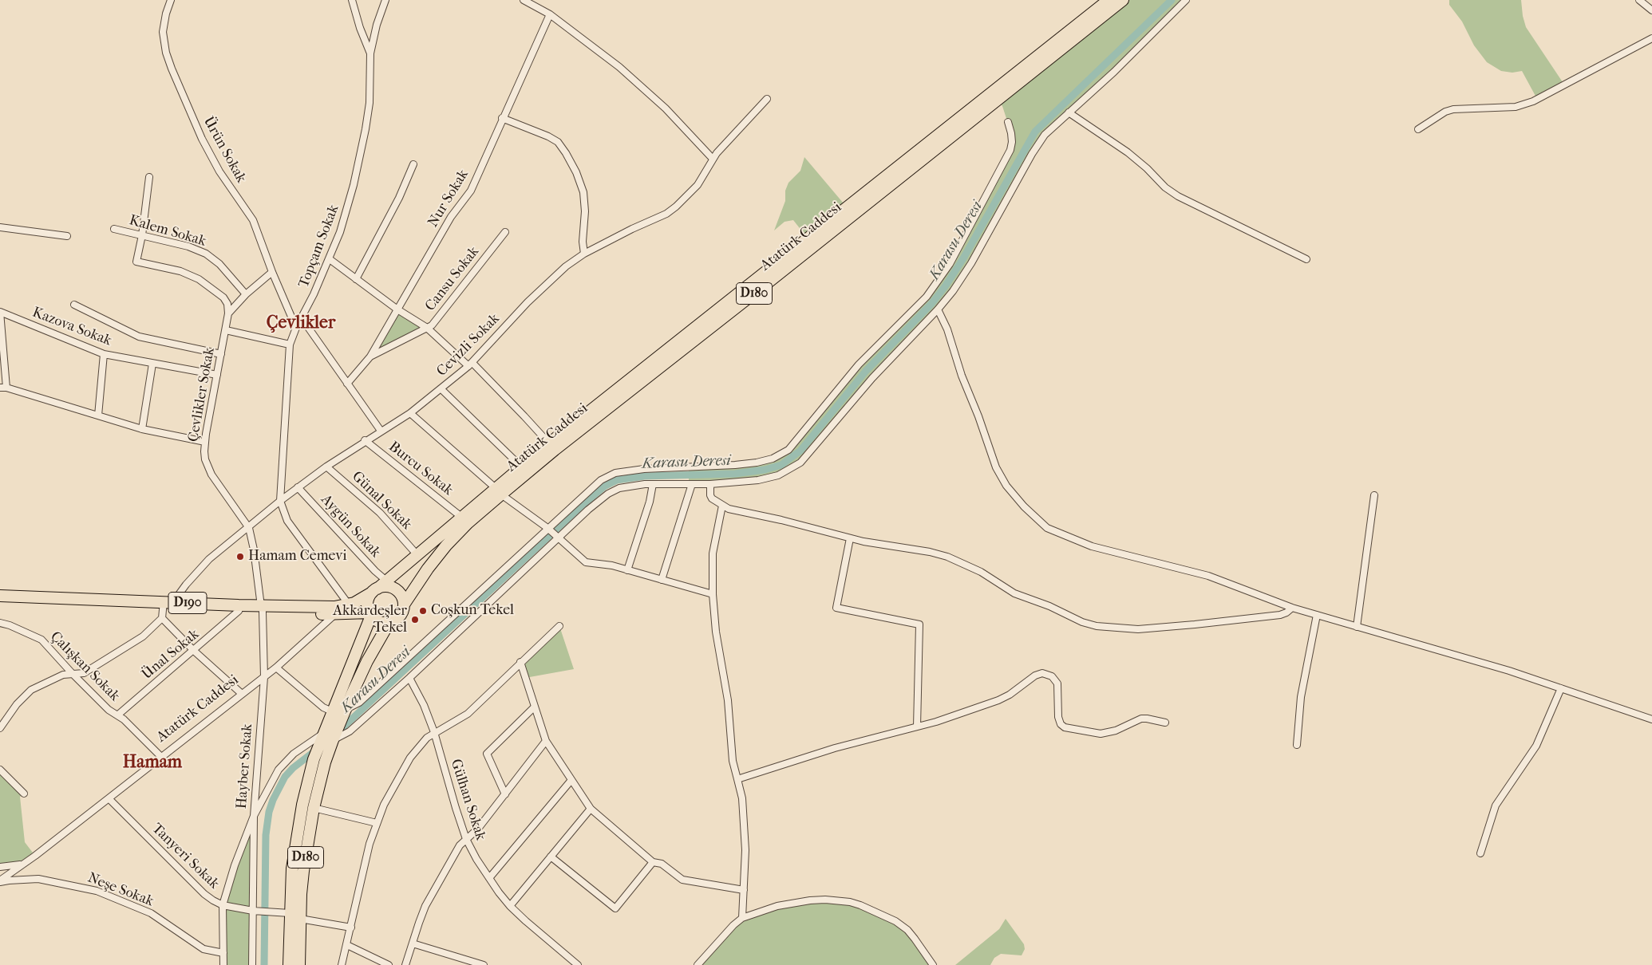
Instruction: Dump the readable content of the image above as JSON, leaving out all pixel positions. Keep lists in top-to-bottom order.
{
  "streets": {
    "highway": ["Atatürk Caddesi", "D180", "D190"],
    "street": [
      "Ürün Sokak",
      "Nur Sokak",
      "Kalem Sokak",
      "Topçam Sokak",
      "Cansu Sokak",
      "Kazova Sokak",
      "Cevizli Sokak",
      "Çevlikler Sokak",
      "Burcu Sokak",
      "Günal Sokak",
      "Aygün Sokak",
      "Ünal Sokak",
      "Çalışkan Sokak",
      "Hayber Sokak",
      "Gülhan Sokak",
      "Tanyeri Sokak",
      "Neşe Sokak"
    ]
  },
  "crossings": [
    ["Ürün Sokak", "Topçam Sokak"],
    ["Nur Sokak", "Cansu Sokak"],
    ["Atatürk Caddesi", "D180"],
    ["Atatürk Caddesi", "Burcu Sokak"],
    ["Atatürk Caddesi", "Günal Sokak"],
    ["Atatürk Caddesi", "Aygün Sokak"],
    ["Atatürk Caddesi", "D190"],
    ["Atatürk Caddesi", "Çalışkan Sokak"],
    ["Atatürk Caddesi", "Hayber Sokak"],
    ["Atatürk Caddesi", "Tanyeri Sokak"],
    ["Atatürk Caddesi", "Neşe Sokak"],
    ["Topçam Sokak", "Cevizli Sokak"],
    ["D180", "D190"],
    ["D180", "Tanyeri Sokak"],
    ["Kazova Sokak", "Çevlikler Sokak"],
    ["Cevizli Sokak", "Çevlikler Sokak"],
    ["Cevizli Sokak", "Burcu Sokak"],
    ["Cevizli Sokak", "Günal Sokak"],
    ["Cevizli Sokak", "Aygün Sokak"],
    ["Cevizli Sokak", "D190"],
    ["Cevizli Sokak", "Hayber Sokak"],
    ["Çevlikler Sokak", "Hayber Sokak"],
    ["D190", "Ünal Sokak"],
    ["D190", "Hayber Sokak"],
    ["Ünal Sokak", "Çalışkan Sokak"],
    ["Hayber Sokak", "Tanyeri Sokak"],
    ["Hayber Sokak", "Neşe Sokak"]
  ],
  "districts": ["Çevlikler", "Hamam"],
  "water": ["Karasu Deresi"],
  "places": ["Hamam Cemevi", "Coşkun Tekel", "Akkardeşler Tekel"]
}
